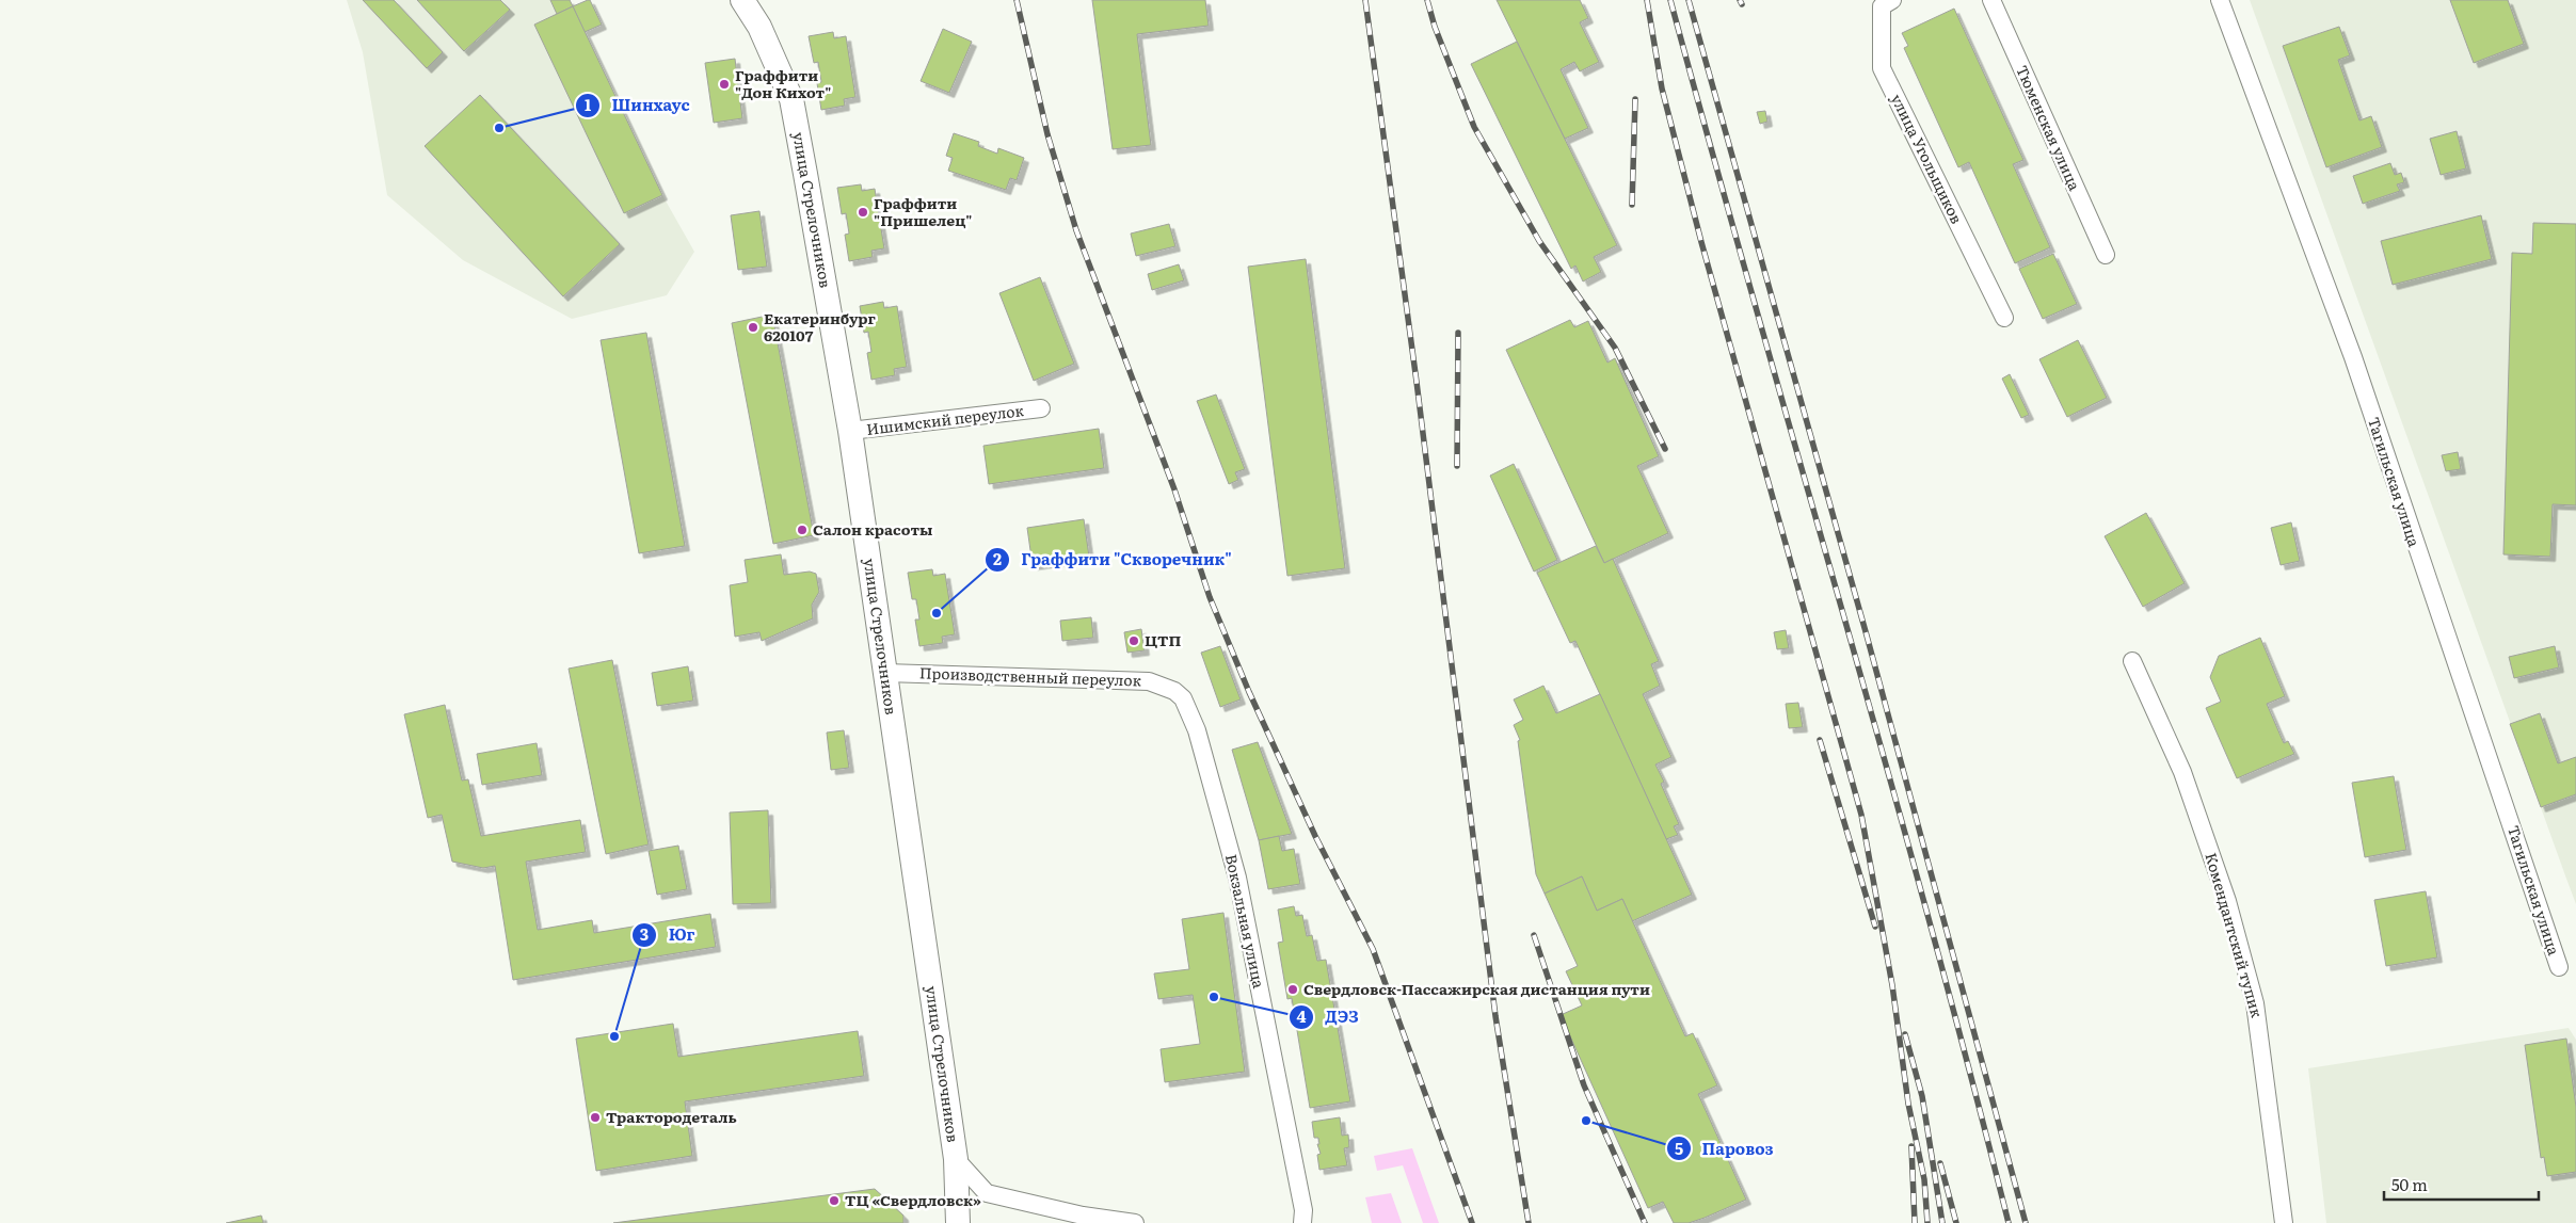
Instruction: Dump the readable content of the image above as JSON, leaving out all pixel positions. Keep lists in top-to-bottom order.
{
  "streets": {
    "main road": ["улица Стрелочников"],
    "street": [
      "Тюменская улица",
      "улица Угольщиков",
      "Ишимский переулок",
      "Тагильская улица",
      "Производственный переулок",
      "Вокзальная улица",
      "Комендантский тупик"
    ]
  },
  "crossings": [
    ["улица Стрелочников", "Ишимский переулок"],
    ["улица Стрелочников", "Производственный переулок"],
    ["Производственный переулок", "Вокзальная улица"]
  ],
  "places": [
    "Граффити \"Дон Кихот\"",
    "Шинхаус",
    "Граффити \"Пришелец\"",
    "Екатеринбург 620107",
    "Салон красоты",
    "Граффити \"Скворечник\"",
    "ЦТП",
    "Свердловск-Пассажирская дистанция пути",
    "ДЭЗ",
    "Юг",
    "Трактородеталь",
    "Паровоз",
    "ТЦ «Свердловск»"
  ],
  "scale_bar": "50 m"
}
